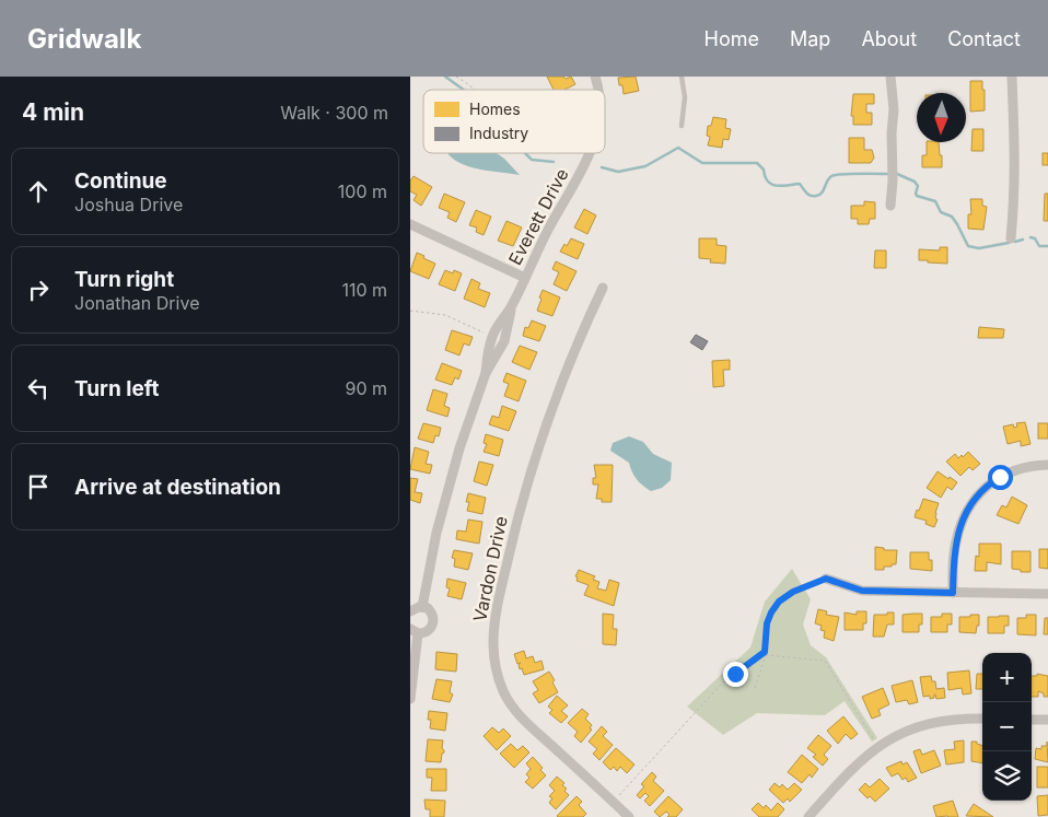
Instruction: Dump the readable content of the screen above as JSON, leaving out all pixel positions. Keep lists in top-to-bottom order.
{
  "streets": {
    "street": ["Everett Drive", "Vardon Drive"]
  },
  "legend": ["Homes", "Industry"],
  "north": "bottom",
  "page": {
    "header": "Gridwalk",
    "nav": [
      "Home",
      "Map",
      "About",
      "Contact"
    ],
    "heading": ["4 min", "Walk · 300 m"],
    "list": [
      ["Continue", "Joshua Drive", "100 m"],
      ["Turn right", "Jonathan Drive", "110 m"],
      ["Turn left", "90 m"],
      "Arrive at destination"
    ],
    "map_buttons": ["+", "−"]
  }
}
